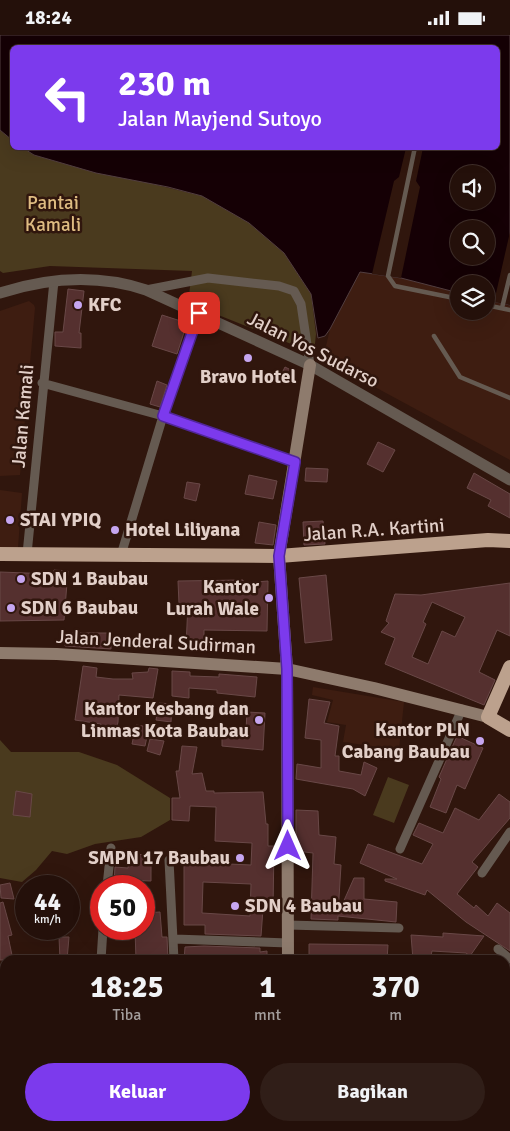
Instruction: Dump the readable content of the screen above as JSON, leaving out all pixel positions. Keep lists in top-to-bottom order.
{
  "streets": {
    "highway": ["Jalan R.A. Kartini", "Jalan Jenderal Sudirman"],
    "street": ["Jalan Yos Sudarso", "Jalan Kamali"]
  },
  "crossings": [
    ["Jalan Yos Sudarso", "Jalan Kamali"],
    ["Jalan Kamali", "Jalan R.A. Kartini"]
  ],
  "parks": ["Pantai Kamali"],
  "places": [
    "KFC",
    "Bravo Hotel",
    "STAI YPIQ",
    "Hotel Liliyana",
    "SDN 1 Baubau",
    "Kantor Lurah Wale",
    "SDN 6 Baubau",
    "Kantor Kesbang dan Linmas Kota Baubau",
    "Kantor PLN Cabang Baubau",
    "SMPN 17 Baubau",
    "SDN 4 Baubau"
  ],
  "page": {
    "status": "18:24",
    "turn": ["230 m", "Jalan Mayjend Sutoyo"],
    "speed": "44 km/h",
    "limit": "50",
    "eta": [
      "18:25",
      "Tiba",
      "1",
      "mnt",
      "370",
      "m"
    ],
    "buttons": ["Keluar", "Bagikan"]
  }
}
